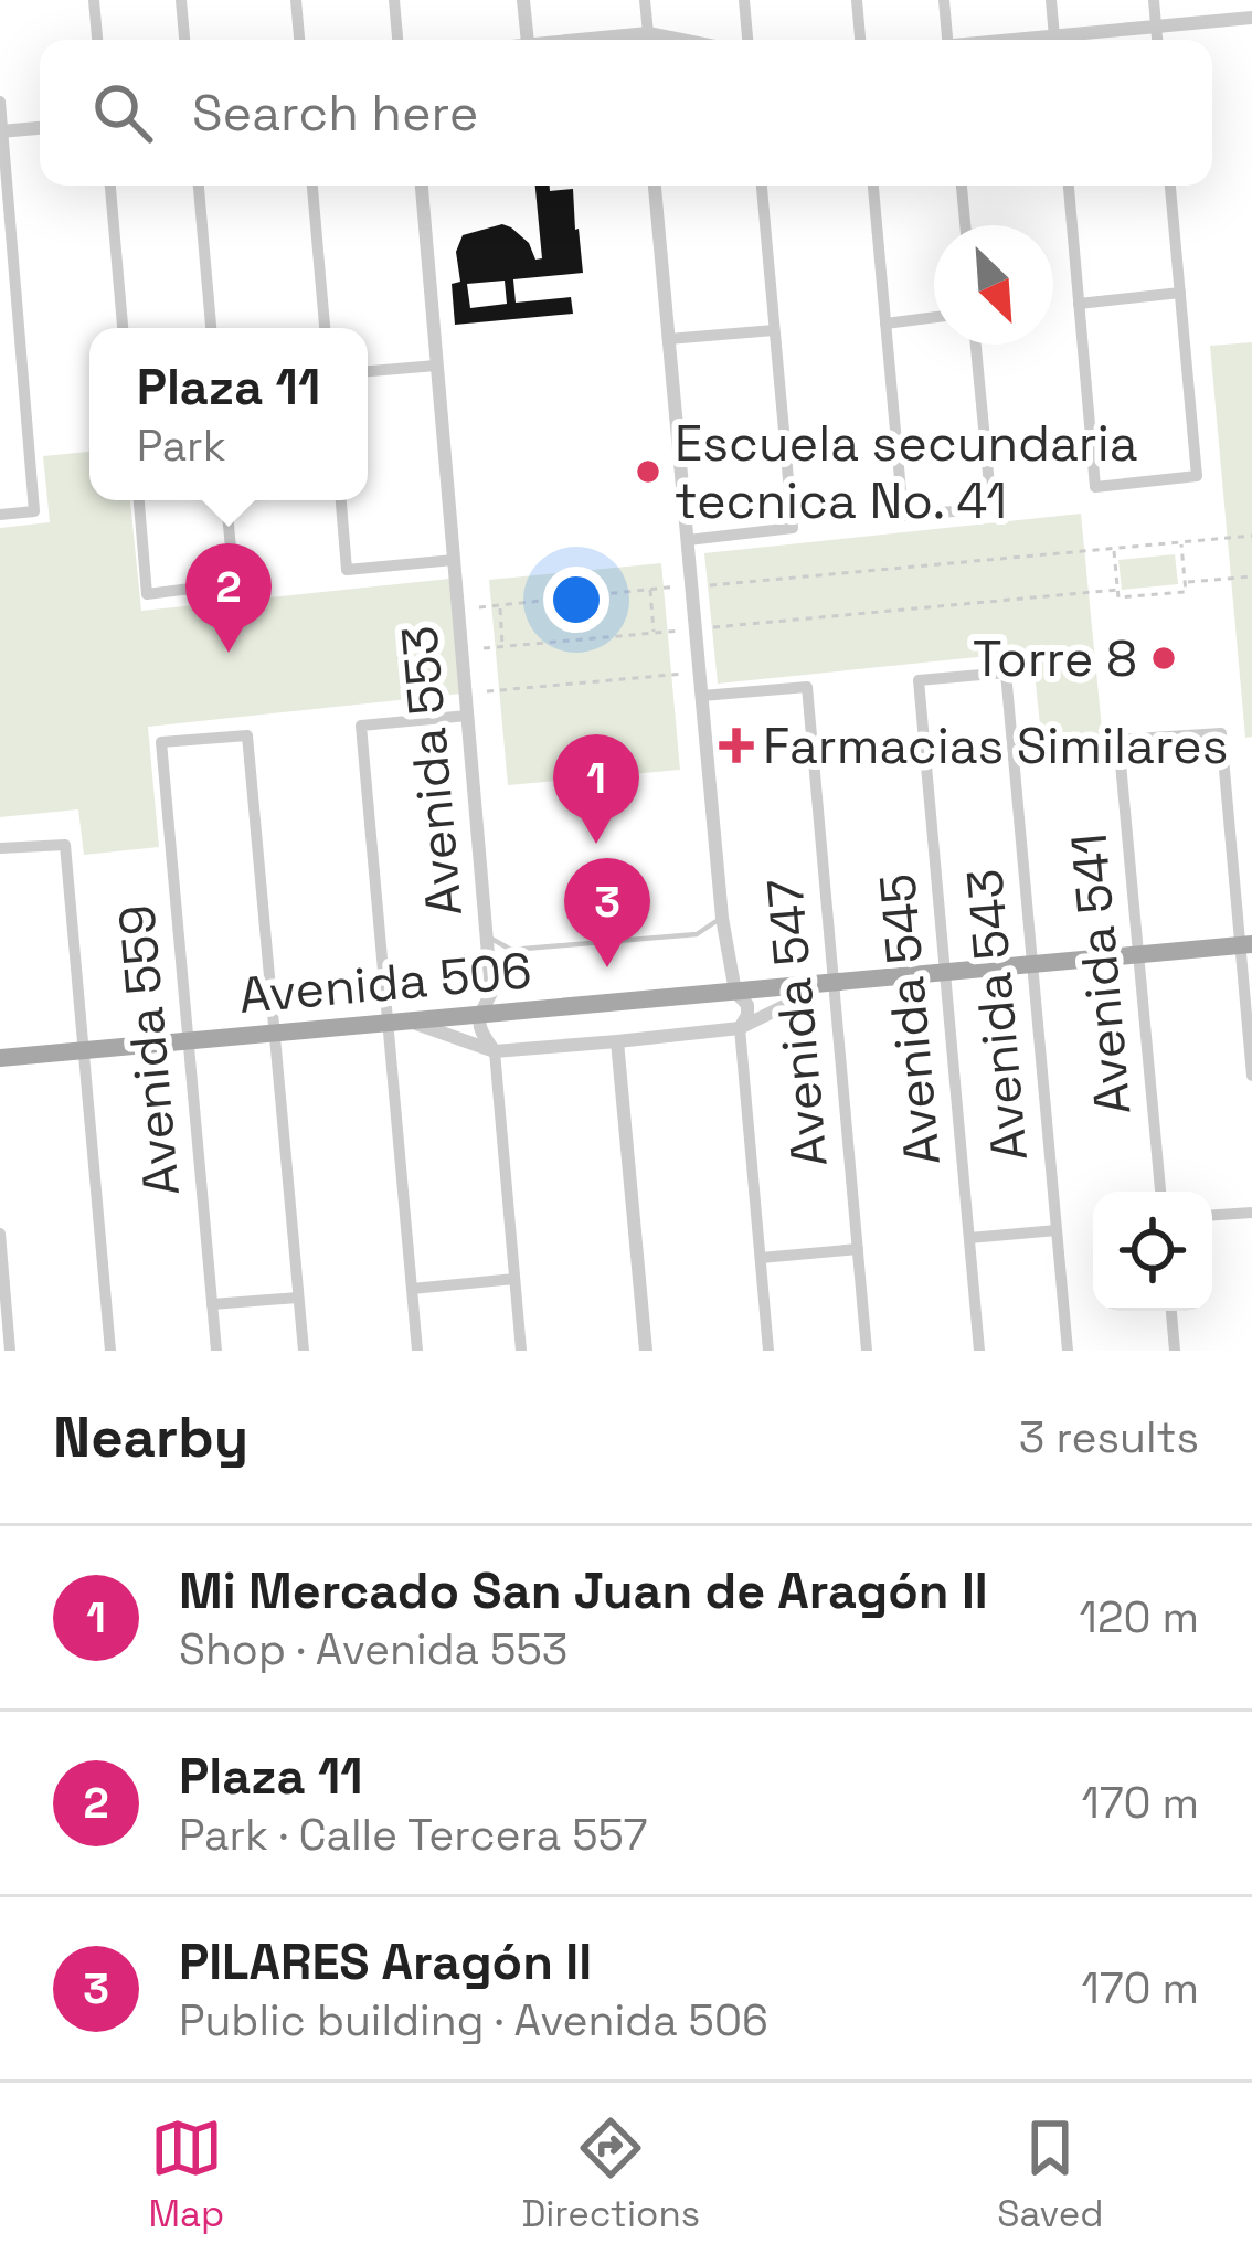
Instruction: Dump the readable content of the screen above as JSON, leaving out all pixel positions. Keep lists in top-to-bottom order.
{
  "streets": {
    "main road": ["Avenida 506"],
    "street": [
      "Avenida 553",
      "Avenida 541",
      "Avenida 543",
      "Avenida 545",
      "Avenida 547",
      "Avenida 559"
    ]
  },
  "crossings": [
    ["Avenida 553", "Avenida 506"],
    ["Avenida 541", "Avenida 506"],
    ["Avenida 506", "Avenida 543"],
    ["Avenida 506", "Avenida 545"],
    ["Avenida 506", "Avenida 547"],
    ["Avenida 506", "Avenida 559"],
    ["Avenida 543", "Avenida 545"]
  ],
  "places": {
    "other": ["Escuela secundaria tecnica No. 41", "Torre 8"],
    "health": ["Farmacias Similares"]
  },
  "north": "bottom right",
  "page": {
    "search": "Search here",
    "popup": ["Plaza 11", "Park"],
    "pins": ["2", "1", "3"],
    "heading": ["Nearby", "3 results"],
    "list": [
      {
        "mark": "1",
        "name": "Mi Mercado San Juan de Aragón II",
        "note": "Shop · Avenida 553",
        "value": "120 m"
      },
      {
        "mark": "2",
        "name": "Plaza 11",
        "note": "Park · Calle Tercera 557",
        "value": "170 m"
      },
      {
        "mark": "3",
        "name": "PILARES Aragón II",
        "note": "Public building · Avenida 506",
        "value": "170 m"
      }
    ],
    "nav": ["Map", "Directions", "Saved"]
  }
}
